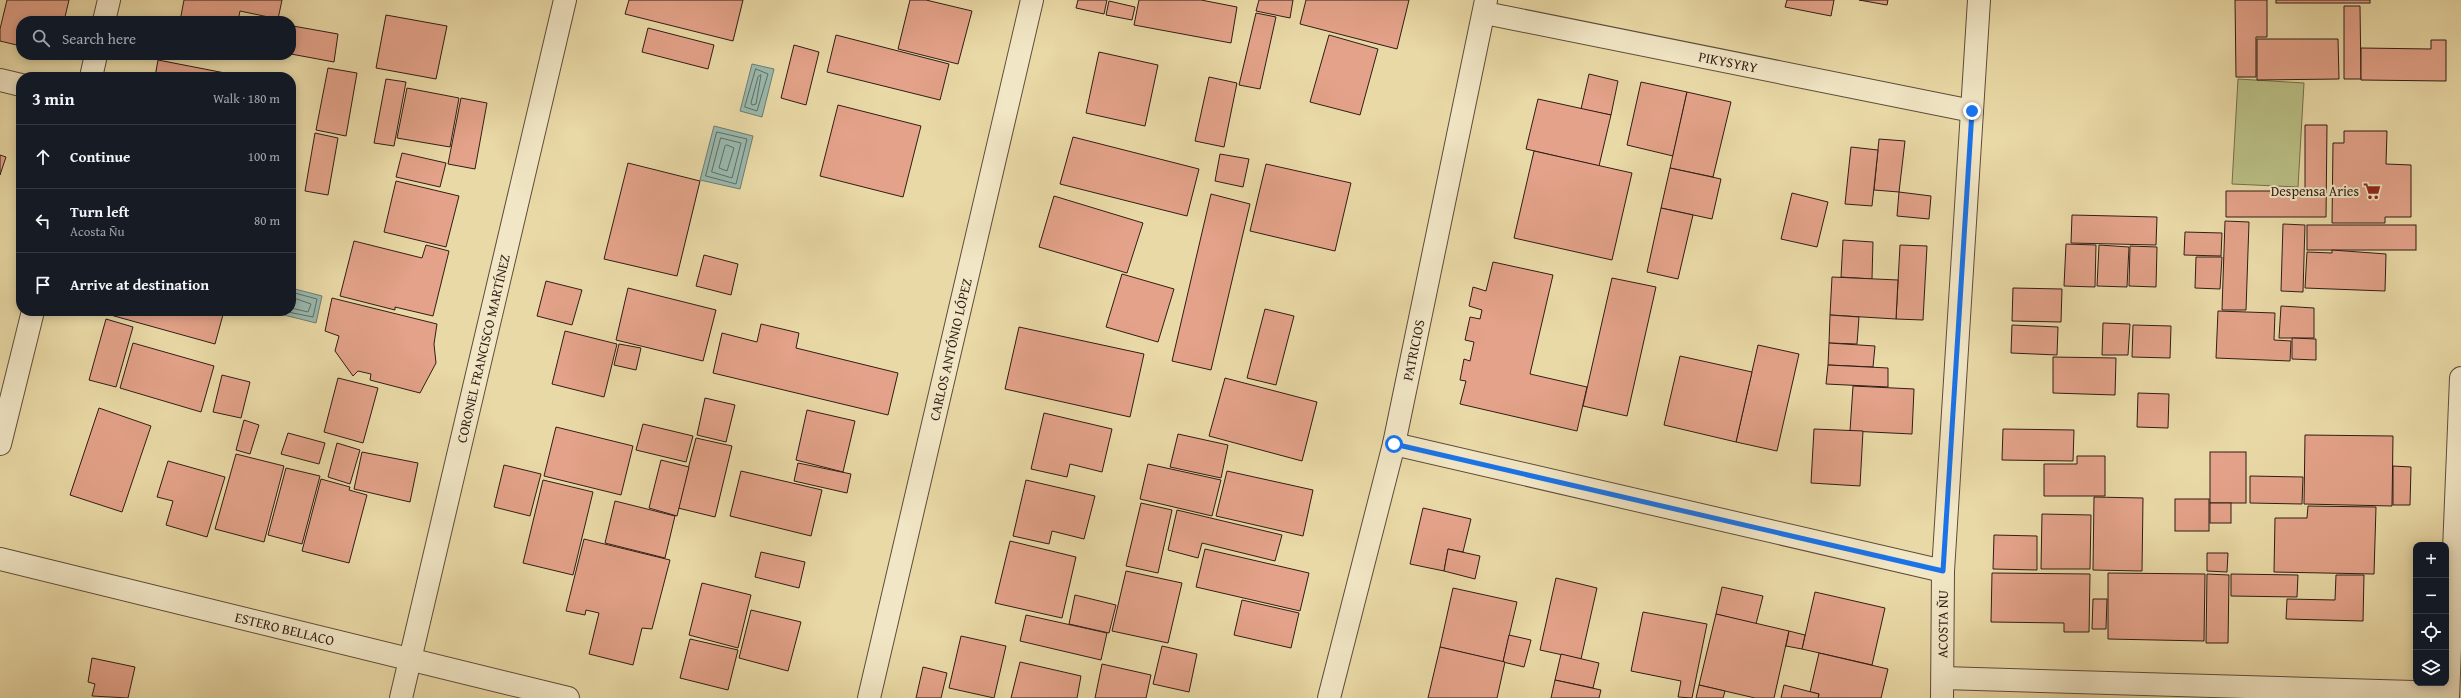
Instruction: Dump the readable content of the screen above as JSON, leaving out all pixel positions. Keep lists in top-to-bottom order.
{
  "streets": {
    "street": [
      "PIKYSYRY",
      "CORONEL FRANCISCO MARTÍNEZ",
      "CARLOS ANTÓNIO LÓPEZ",
      "PATRICIOS",
      "ACOSTA ÑU",
      "ESTERO BELLACO"
    ]
  },
  "crossings": [
    ["PIKYSYRY", "PATRICIOS"],
    ["PIKYSYRY", "ACOSTA ÑU"],
    ["CORONEL FRANCISCO MARTÍNEZ", "ESTERO BELLACO"]
  ],
  "places": {
    "supermarket": ["Despensa Aries"]
  },
  "page": {
    "search": "Search here",
    "heading": ["3 min", "Walk · 180 m"],
    "list": [
      ["Continue", "100 m"],
      ["Turn left", "Acosta Ñu", "80 m"],
      "Arrive at destination"
    ],
    "map_buttons": ["+", "−"]
  }
}
